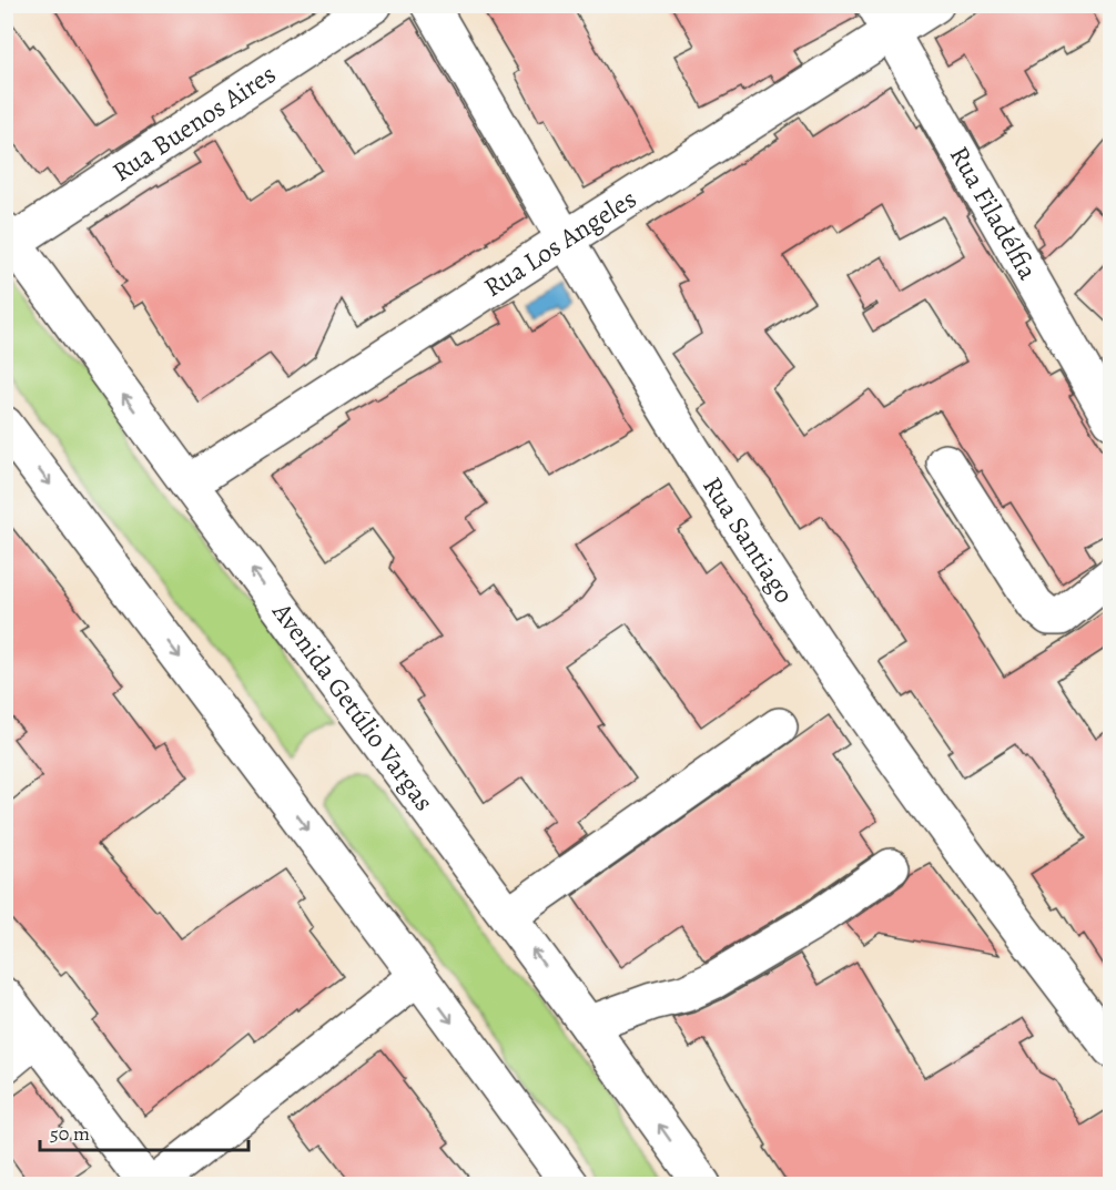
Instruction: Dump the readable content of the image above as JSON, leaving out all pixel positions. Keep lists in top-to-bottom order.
{
  "streets": {
    "street": [
      "Rua Buenos Aires",
      "Rua Filadélfia",
      "Rua Los Angeles",
      "Rua Santiago",
      "Avenida Getúlio Vargas"
    ]
  },
  "crossings": [
    ["Rua Buenos Aires", "Avenida Getúlio Vargas"],
    ["Rua Filadélfia", "Rua Los Angeles"],
    ["Rua Los Angeles", "Rua Santiago"],
    ["Rua Los Angeles", "Avenida Getúlio Vargas"]
  ],
  "scale_bar": "50 m"
}
